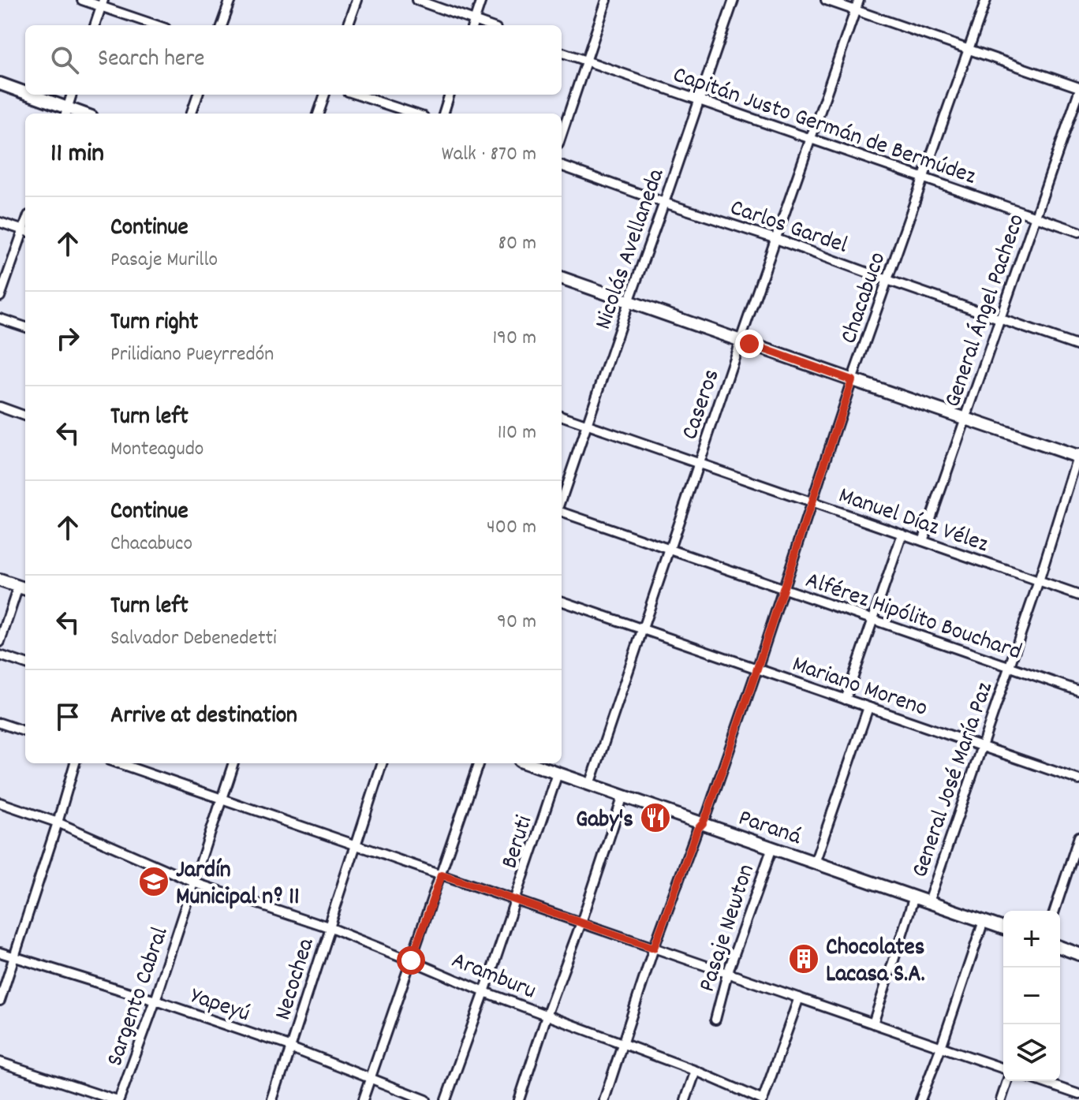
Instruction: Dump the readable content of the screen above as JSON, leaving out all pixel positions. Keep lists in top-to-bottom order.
{
  "streets": {
    "street": [
      "Capitán Justo Germán de Bermúdez",
      "Carlos Gardel",
      "Nicolás Avellaneda",
      "Chacabuco",
      "General Ángel Pacheco",
      "Caseros",
      "Manuel Díaz Vélez",
      "Alférez Hipólito Bouchard",
      "Mariano Moreno",
      "General José María Paz",
      "Paraná",
      "Beruti",
      "Pasaje Newton",
      "Aramburu",
      "Necochea",
      "Sargento Cabral",
      "Yapeyú"
    ]
  },
  "crossings": [
    ["Capitán Justo Germán de Bermúdez", "Nicolás Avellaneda"],
    ["Capitán Justo Germán de Bermúdez", "Chacabuco"],
    ["Capitán Justo Germán de Bermúdez", "General Ángel Pacheco"],
    ["Capitán Justo Germán de Bermúdez", "Caseros"],
    ["Carlos Gardel", "Nicolás Avellaneda"],
    ["Carlos Gardel", "Chacabuco"],
    ["Carlos Gardel", "General Ángel Pacheco"],
    ["Carlos Gardel", "Caseros"],
    ["Nicolás Avellaneda", "Manuel Díaz Vélez"],
    ["Chacabuco", "Manuel Díaz Vélez"],
    ["Chacabuco", "Alférez Hipólito Bouchard"],
    ["Chacabuco", "Mariano Moreno"],
    ["Chacabuco", "Paraná"],
    ["Chacabuco", "Aramburu"],
    ["General Ángel Pacheco", "Manuel Díaz Vélez"],
    ["Caseros", "Manuel Díaz Vélez"],
    ["Caseros", "Alférez Hipólito Bouchard"],
    ["Caseros", "Mariano Moreno"],
    ["Caseros", "Paraná"],
    ["Manuel Díaz Vélez", "General José María Paz"],
    ["Alférez Hipólito Bouchard", "General José María Paz"],
    ["Mariano Moreno", "General José María Paz"],
    ["General José María Paz", "Paraná"],
    ["Paraná", "Beruti"],
    ["Paraná", "Pasaje Newton"],
    ["Beruti", "Aramburu"],
    ["Aramburu", "Necochea"],
    ["Aramburu", "Sargento Cabral"],
    ["Necochea", "Yapeyú"],
    ["Sargento Cabral", "Yapeyú"]
  ],
  "places": {
    "restaurant": ["Gaby's"],
    "school or university": ["Jardín Municipal nº 11"],
    "building": ["Chocolates Lacasa S.A."]
  },
  "page": {
    "search": "Search here",
    "heading": ["11 min", "Walk · 870 m"],
    "list": [
      ["Continue", "Pasaje Murillo", "80 m"],
      ["Turn right", "Prilidiano Pueyrredón", "190 m"],
      ["Turn left", "Monteagudo", "110 m"],
      ["Continue", "Chacabuco", "400 m"],
      ["Turn left", "Salvador Debenedetti", "90 m"],
      "Arrive at destination"
    ],
    "map_buttons": ["+", "−"]
  }
}
